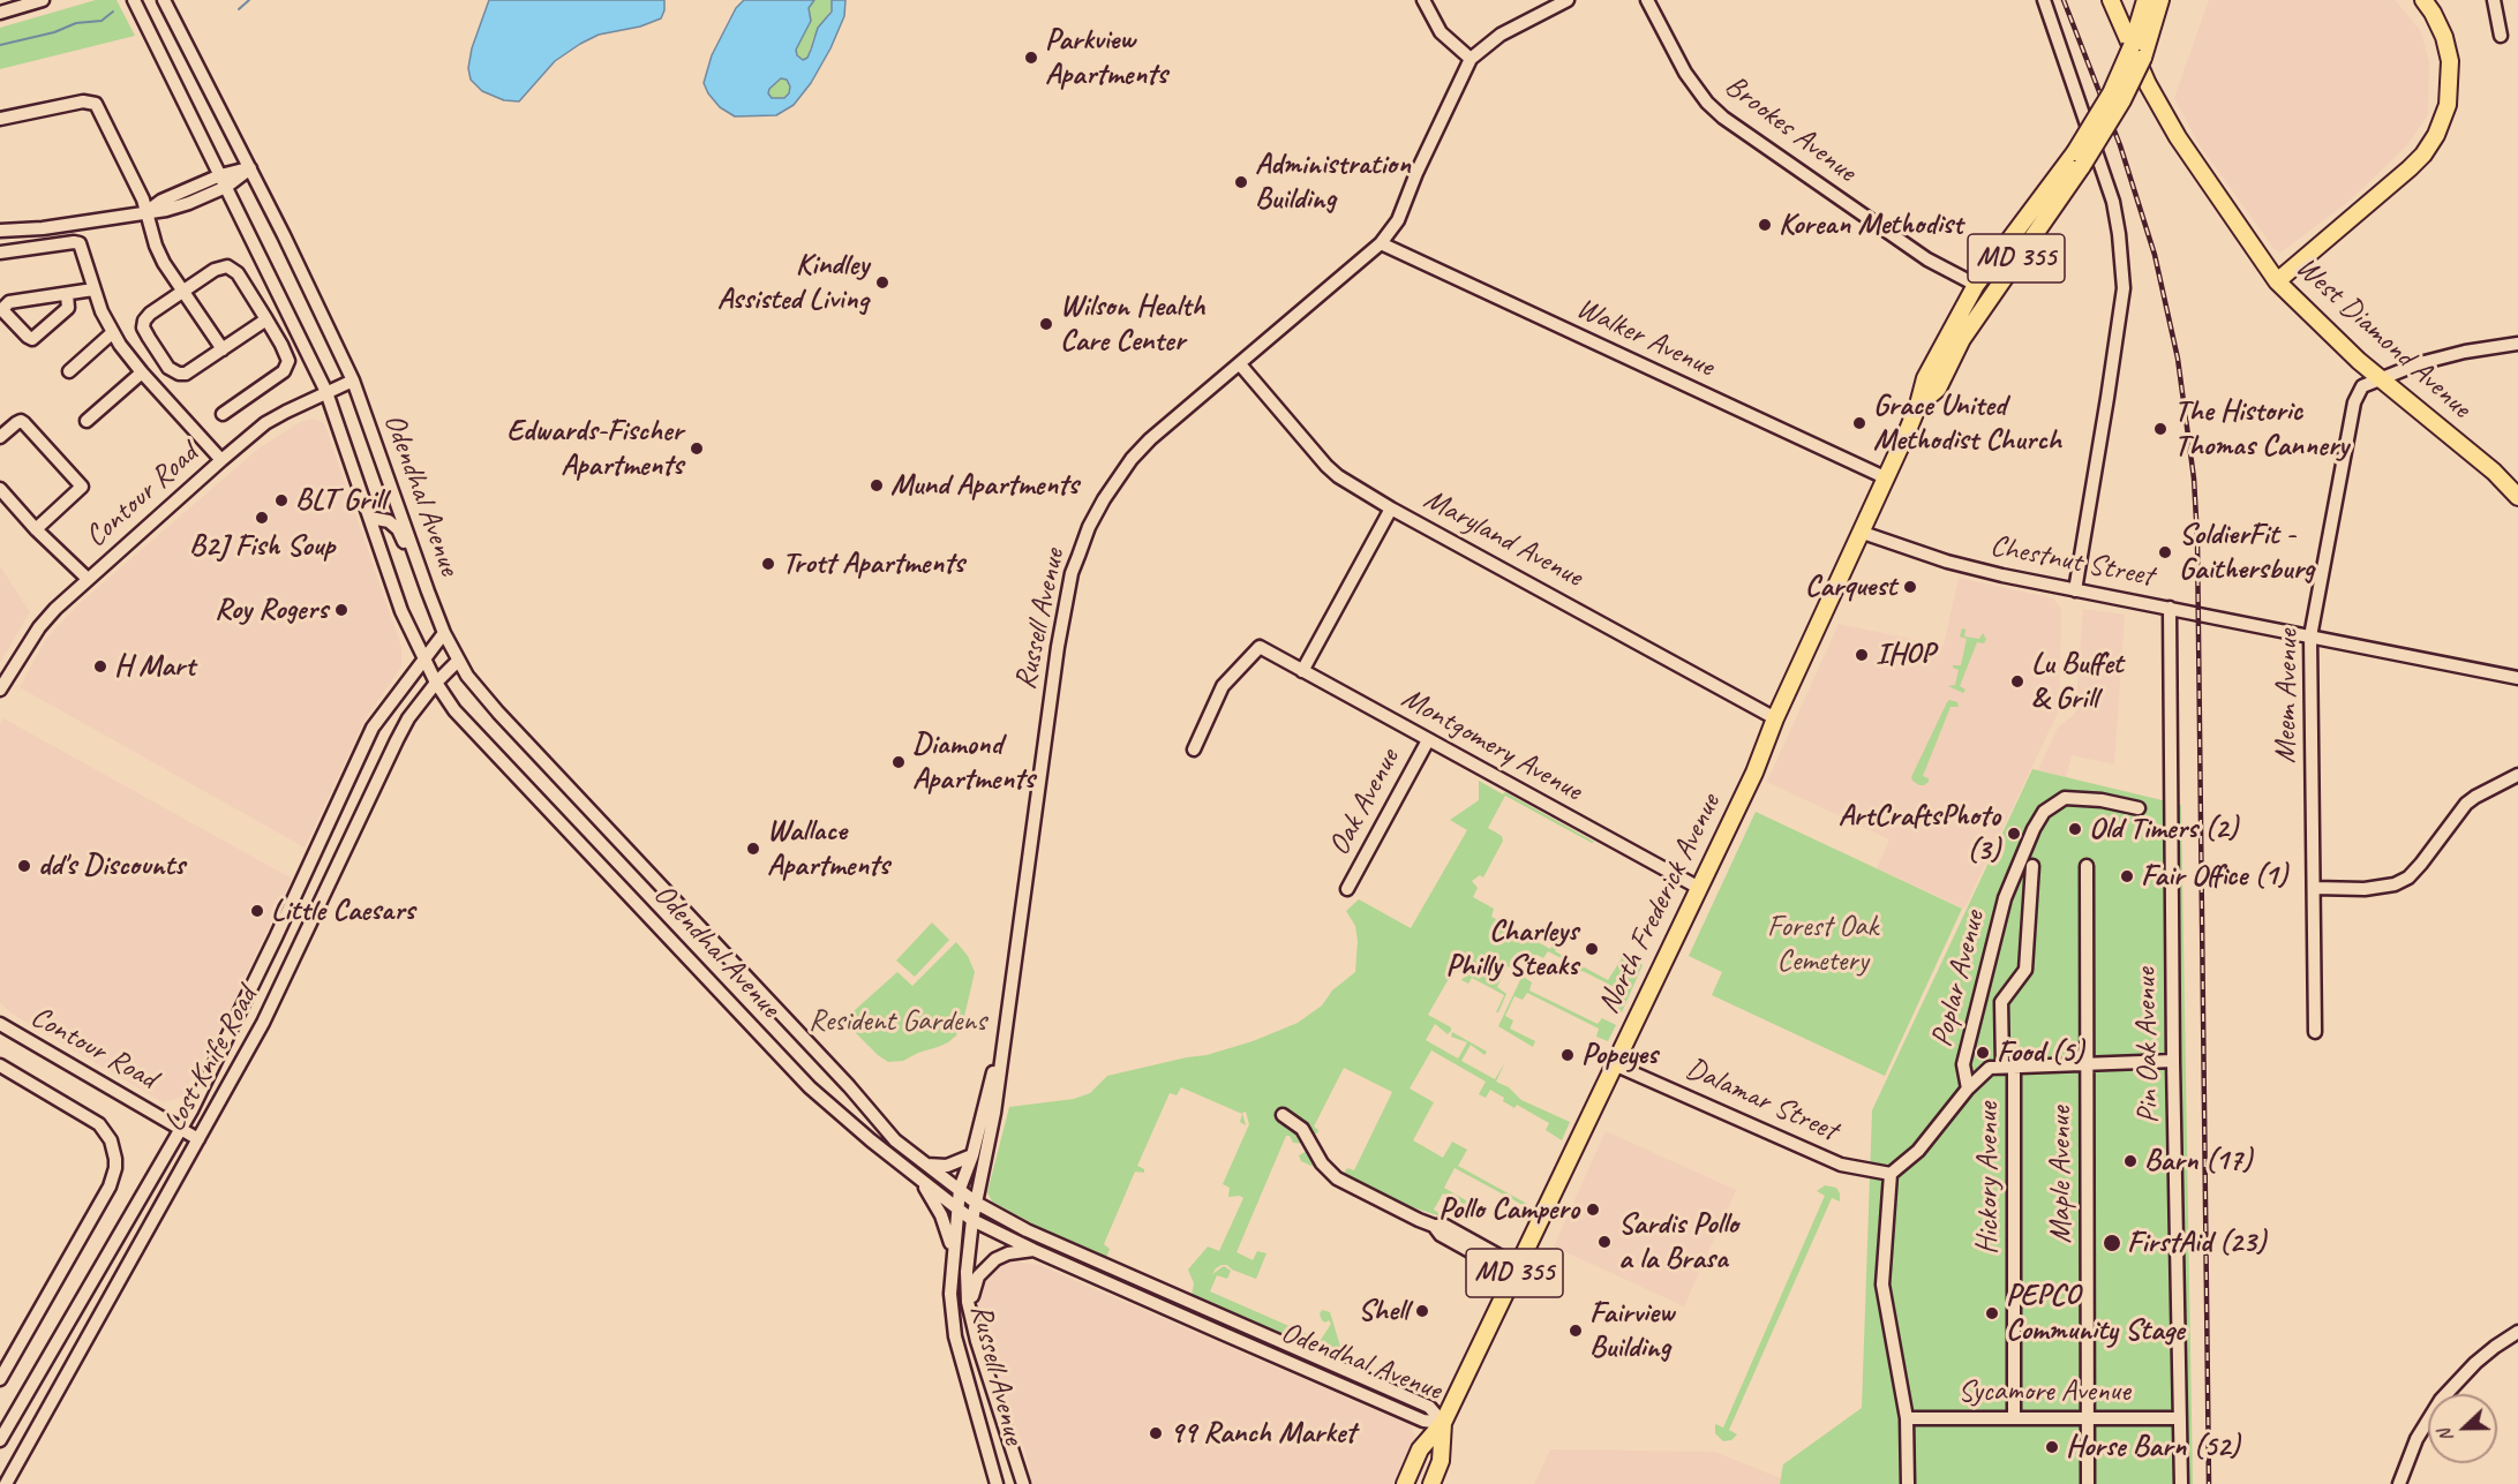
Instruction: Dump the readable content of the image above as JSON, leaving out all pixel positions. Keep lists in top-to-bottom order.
{
  "streets": {
    "main road": ["MD 355", "West Diamond Avenue", "North Frederick Avenue"],
    "street": [
      "Brookes Avenue",
      "Walker Avenue",
      "Odendhal Avenue",
      "Contour Road",
      "Maryland Avenue",
      "Chestnut Street",
      "Russell Avenue",
      "Meem Avenue",
      "Montgomery Avenue",
      "Oak Avenue",
      "Poplar Avenue",
      "Pin Oak Avenue",
      "Lost Knife Road",
      "Dalamar Street",
      "Maple Avenue",
      "Hickory Avenue",
      "Sycamore Avenue"
    ]
  },
  "crossings": [
    ["Brookes Avenue", "North Frederick Avenue"],
    ["MD 355", "North Frederick Avenue"],
    ["Walker Avenue", "Russell Avenue"],
    ["Walker Avenue", "North Frederick Avenue"],
    ["West Diamond Avenue", "Meem Avenue"],
    ["Odendhal Avenue", "Contour Road"],
    ["Odendhal Avenue", "Russell Avenue"],
    ["Odendhal Avenue", "North Frederick Avenue"],
    ["Odendhal Avenue", "Lost Knife Road"],
    ["Contour Road", "Lost Knife Road"],
    ["Maryland Avenue", "Russell Avenue"],
    ["Maryland Avenue", "North Frederick Avenue"],
    ["Chestnut Street", "Meem Avenue"],
    ["Chestnut Street", "North Frederick Avenue"],
    ["Chestnut Street", "Pin Oak Avenue"],
    ["Montgomery Avenue", "Oak Avenue"],
    ["Montgomery Avenue", "North Frederick Avenue"],
    ["North Frederick Avenue", "Dalamar Street"],
    ["Poplar Avenue", "Dalamar Street"],
    ["Pin Oak Avenue", "Sycamore Avenue"],
    ["Maple Avenue", "Sycamore Avenue"],
    ["Hickory Avenue", "Sycamore Avenue"]
  ],
  "parks": ["Forest Oak Cemetery", "Resident Gardens"],
  "places": [
    "Parkview Apartments",
    "Administration Building",
    "Korean Methodist",
    "Kindley Assisted Living",
    "Wilson Health Care Center",
    "Grace United Methodist Church",
    "The Historic Thomas Cannery",
    "Edwards-Fischer Apartments",
    "Mund Apartments",
    "BLT Grill",
    "B2J Fish Soup",
    "SoldierFit - Gaithersburg",
    "Trott Apartments",
    "Carquest",
    "Roy Rogers",
    "IHOP",
    "H Mart",
    "Lu Buffet & Grill",
    "Diamond Apartments",
    "Old Timers (2)",
    "ArtCraftsPhoto (3)",
    "Wallace Apartments",
    "dd's Discounts",
    "Fair Office (1)",
    "Little Caesars",
    "Charleys Philly Steaks",
    "Food (5)",
    "Popeyes",
    "Barn (17)",
    "Pollo Campero",
    "Sardis Pollo a la Brasa",
    "FirstAid (23)",
    "Shell",
    "PEPCO Community Stage",
    "Fairview Building",
    "99 Ranch Market",
    "Horse Barn (52)"
  ],
  "north": "left"
}
